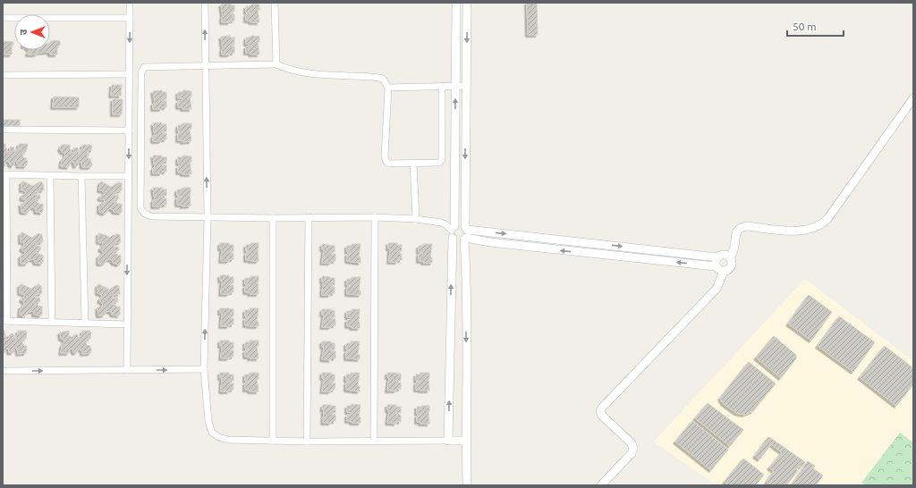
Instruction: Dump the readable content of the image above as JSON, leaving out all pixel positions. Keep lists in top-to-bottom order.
{
  "scale_bar": "50 m",
  "north": "left"
}
